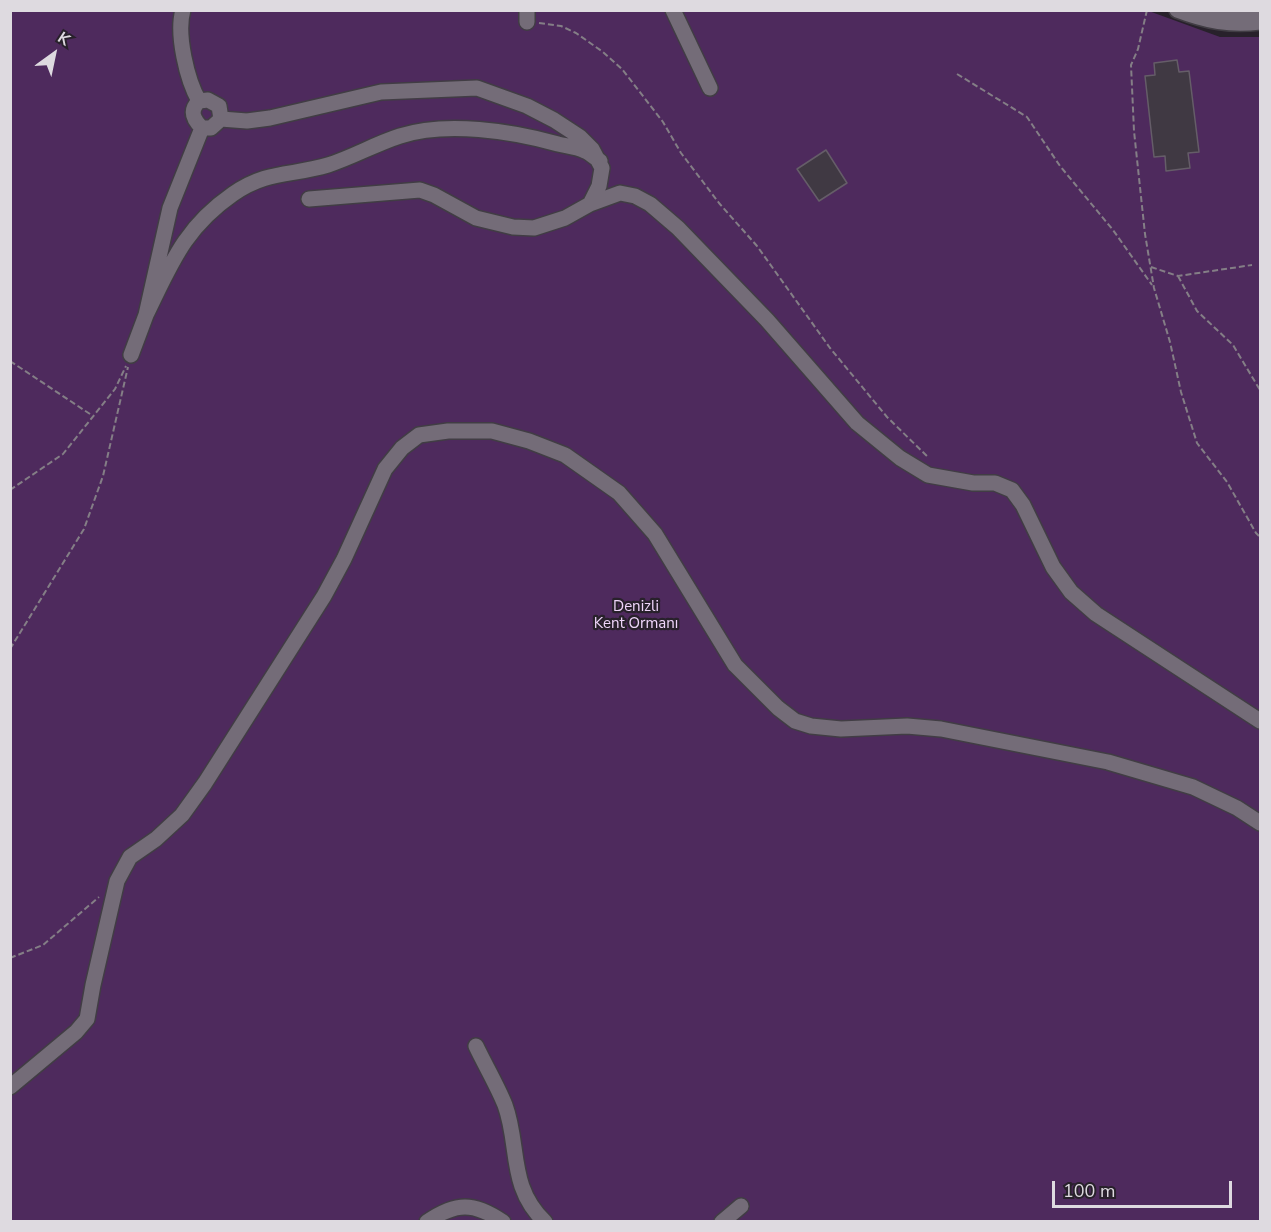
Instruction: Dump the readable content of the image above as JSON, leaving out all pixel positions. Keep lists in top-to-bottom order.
{
  "parks": ["Denizli Kent Ormanı"],
  "scale_bar": "100 m",
  "north": "top right"
}
